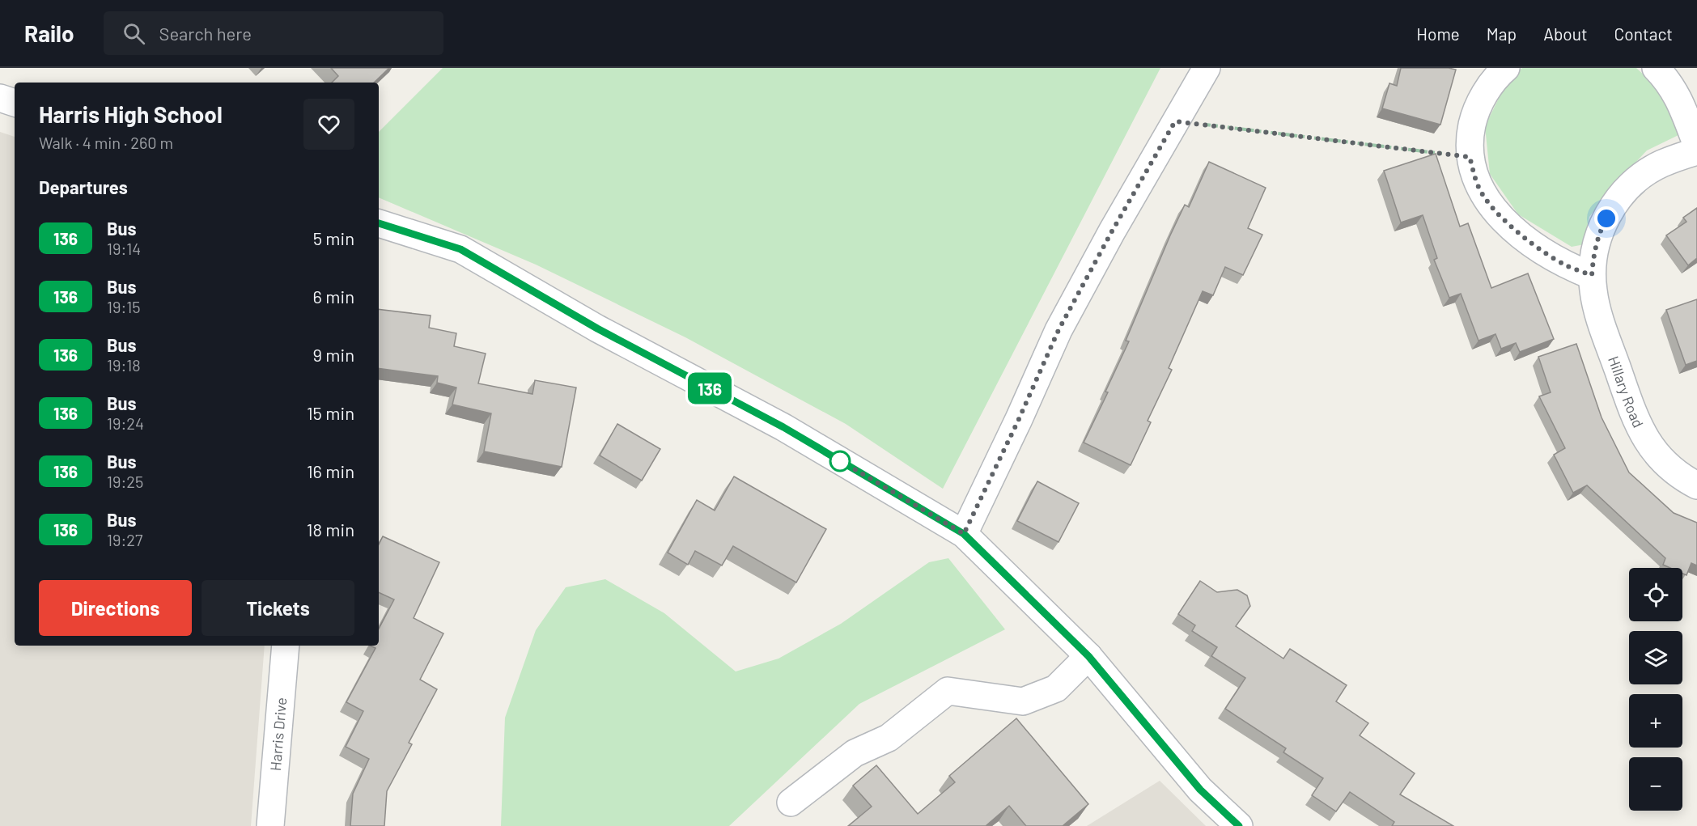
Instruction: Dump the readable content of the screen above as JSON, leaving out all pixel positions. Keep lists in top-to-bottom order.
{
  "streets": {
    "street": ["Hillary Road", "Harris Drive"]
  },
  "lines": ["bus line 136"],
  "page": {
    "header": "Railo",
    "search": "Search here",
    "nav": [
      "Home",
      "Map",
      "About",
      "Contact"
    ],
    "on_map": "136",
    "heading": [
      ["Harris High School", "Walk · 4 min · 260 m"],
      "Departures"
    ],
    "list": [
      {
        "mark": "136",
        "name": "Bus",
        "note": "19:14",
        "value": "5 min"
      },
      {
        "mark": "136",
        "name": "Bus",
        "note": "19:15",
        "value": "6 min"
      },
      {
        "mark": "136",
        "name": "Bus",
        "note": "19:18",
        "value": "9 min"
      },
      {
        "mark": "136",
        "name": "Bus",
        "note": "19:24",
        "value": "15 min"
      },
      {
        "mark": "136",
        "name": "Bus",
        "note": "19:25",
        "value": "16 min"
      },
      {
        "mark": "136",
        "name": "Bus",
        "note": "19:27",
        "value": "18 min"
      }
    ],
    "map_buttons": ["+", "−"],
    "buttons": ["Directions", "Tickets"]
  }
}
